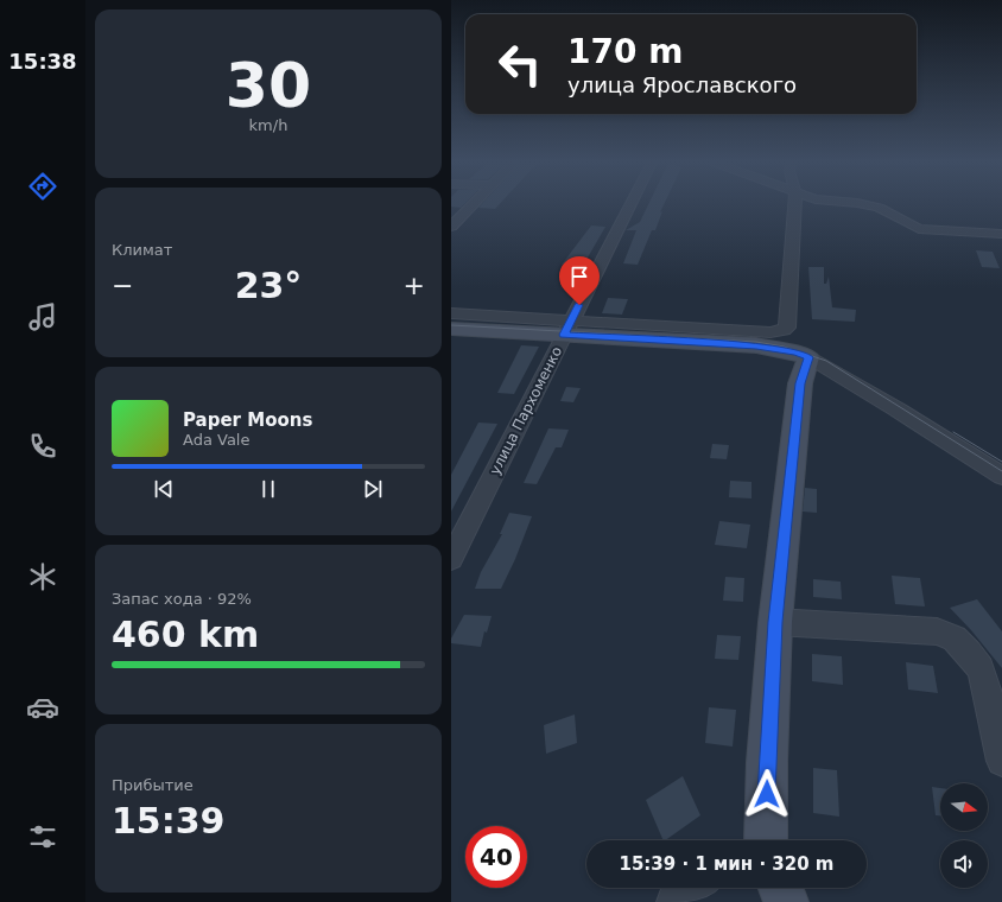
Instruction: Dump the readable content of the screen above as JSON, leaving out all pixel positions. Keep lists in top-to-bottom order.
{
  "streets": {
    "street": ["улица Пархоменко"]
  },
  "north": "right",
  "page": {
    "tabs": "15:38",
    "tile": [
      ["30", "km/h"],
      "Климат",
      ["Запас хода · 92%", "460 km"],
      ["Прибытие", "15:39"]
    ],
    "turn": ["170 m", "улица Ярославского"],
    "heat": ["−", "23°", "+"],
    "song": ["Paper Moons", "Ada Vale"],
    "limit": "40",
    "trip": "15:39 · 1 мин · 320 m"
  }
}
